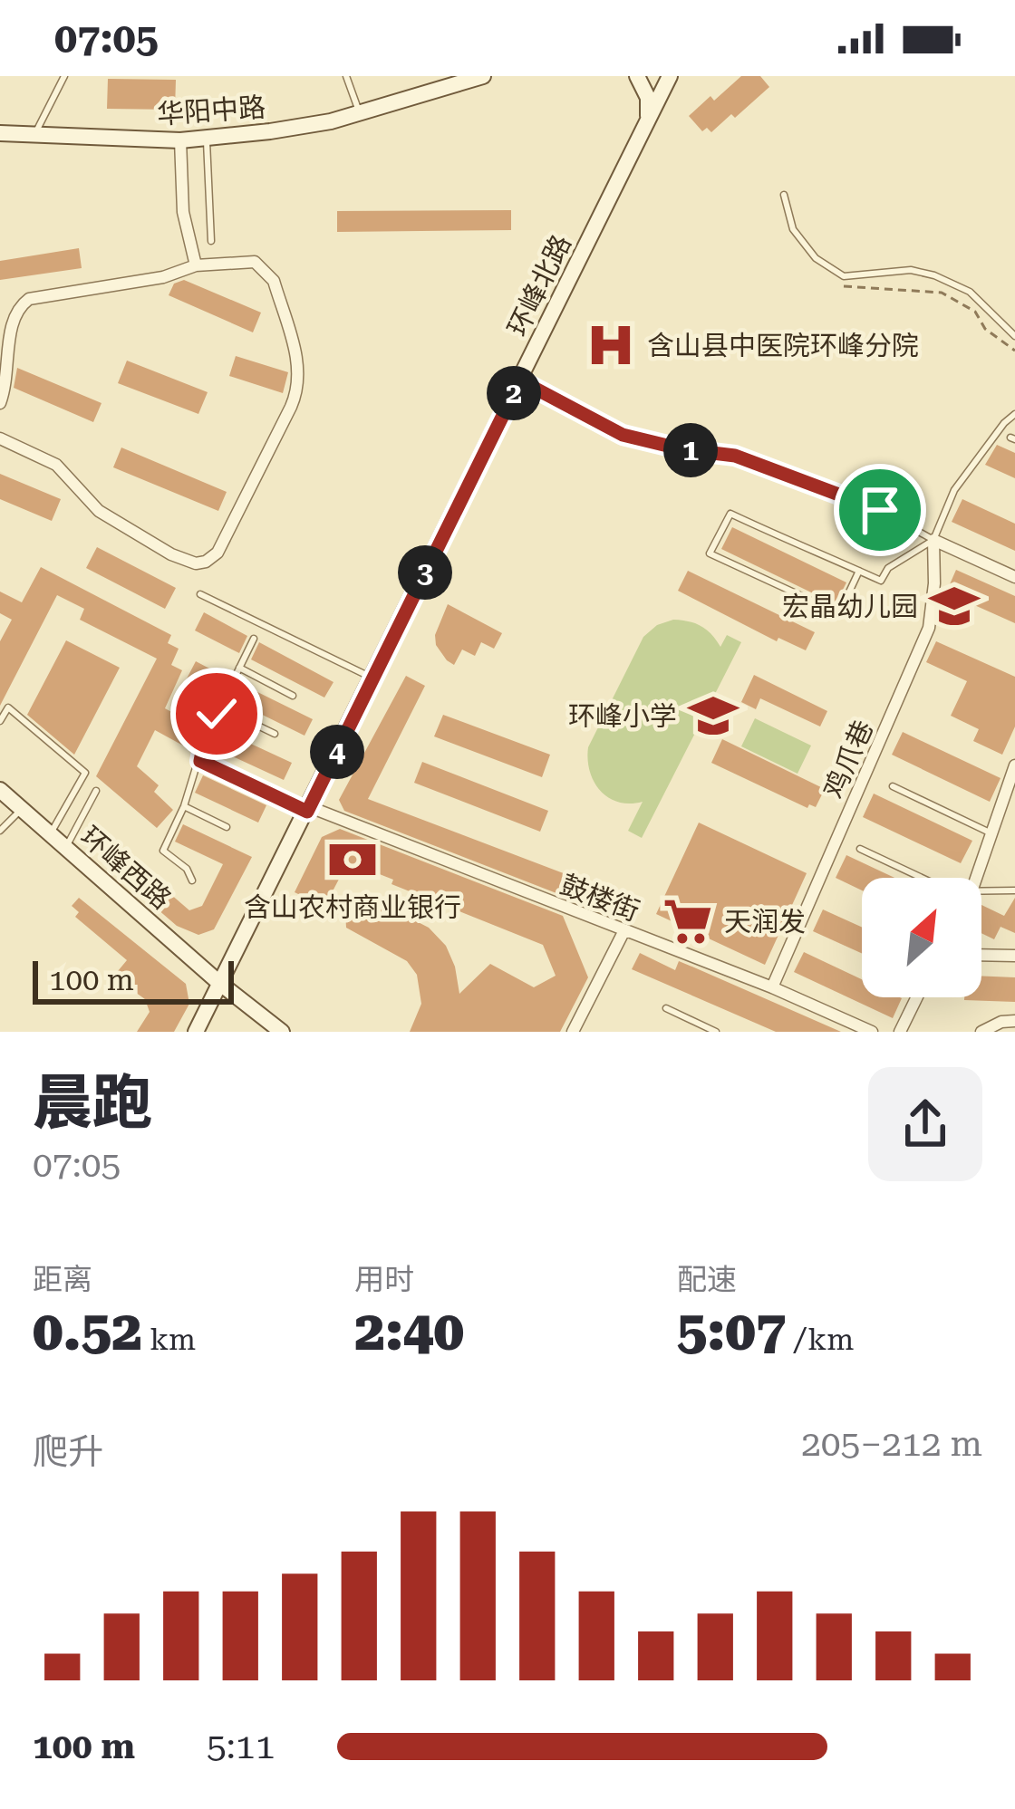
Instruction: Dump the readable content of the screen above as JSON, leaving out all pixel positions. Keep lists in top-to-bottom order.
{
  "streets": {
    "main road": ["华阳中路", "环峰北路", "环峰西路"],
    "street": ["鸡爪巷", "鼓楼街"]
  },
  "crossings": [
    ["环峰北路", "环峰西路"],
    ["环峰北路", "鼓楼街"],
    ["鸡爪巷", "鼓楼街"]
  ],
  "places": {
    "hospital": ["含山县中医院环峰分院"],
    "school or university": ["宏晶幼儿园", "环峰小学"],
    "bank": ["含山农村商业银行"],
    "supermarket": ["天润发"]
  },
  "scale_bar": "100 m",
  "north": "top right",
  "page": {
    "status": "07:05",
    "pins": [
      "2",
      "1",
      "3",
      "4"
    ],
    "scale": "100 m",
    "heading": ["晨跑", "07:05"],
    "stats": [
      ["距离", "0.52 km"],
      ["用时", "2:40"],
      ["配速", "5:07 /km"]
    ],
    "chart": ["爬升", "205–212 m"],
    "list": [
      {
        "name": "100 m",
        "note": "5:11"
      }
    ]
  }
}
